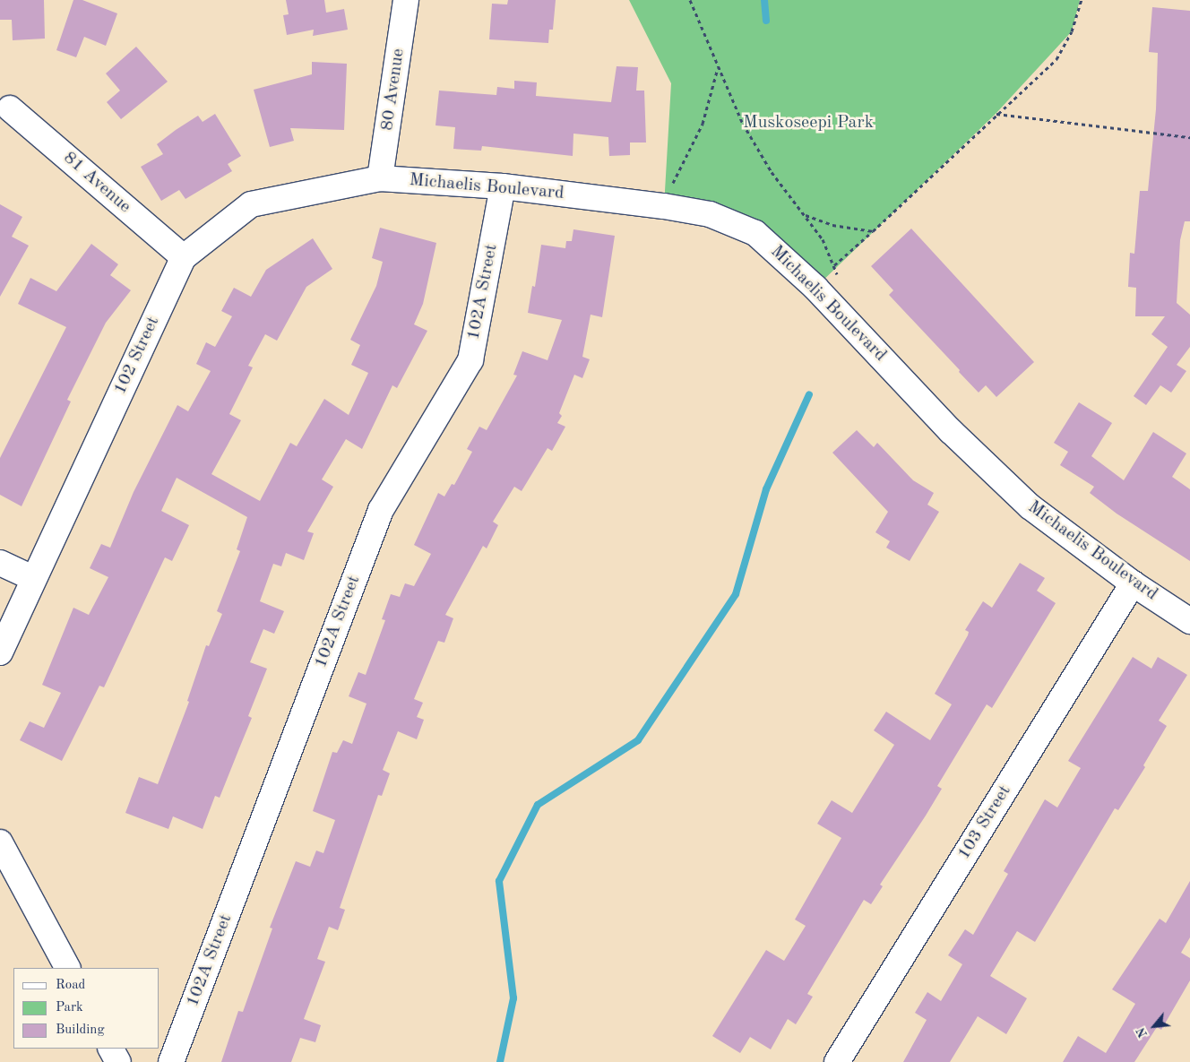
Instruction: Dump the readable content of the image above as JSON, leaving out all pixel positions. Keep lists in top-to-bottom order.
{
  "streets": {
    "street": [
      "80 Avenue",
      "81 Avenue",
      "Michaelis Boulevard",
      "102A Street",
      "102 Street",
      "103 Street"
    ]
  },
  "crossings": [
    ["80 Avenue", "Michaelis Boulevard"],
    ["80 Avenue", "102 Street"],
    ["81 Avenue", "102 Street"],
    ["Michaelis Boulevard", "102A Street"],
    ["Michaelis Boulevard", "102 Street"],
    ["Michaelis Boulevard", "103 Street"]
  ],
  "parks": ["Muskoseepi Park"],
  "legend": ["Road", "Park", "Building"],
  "north": "bottom left"
}
